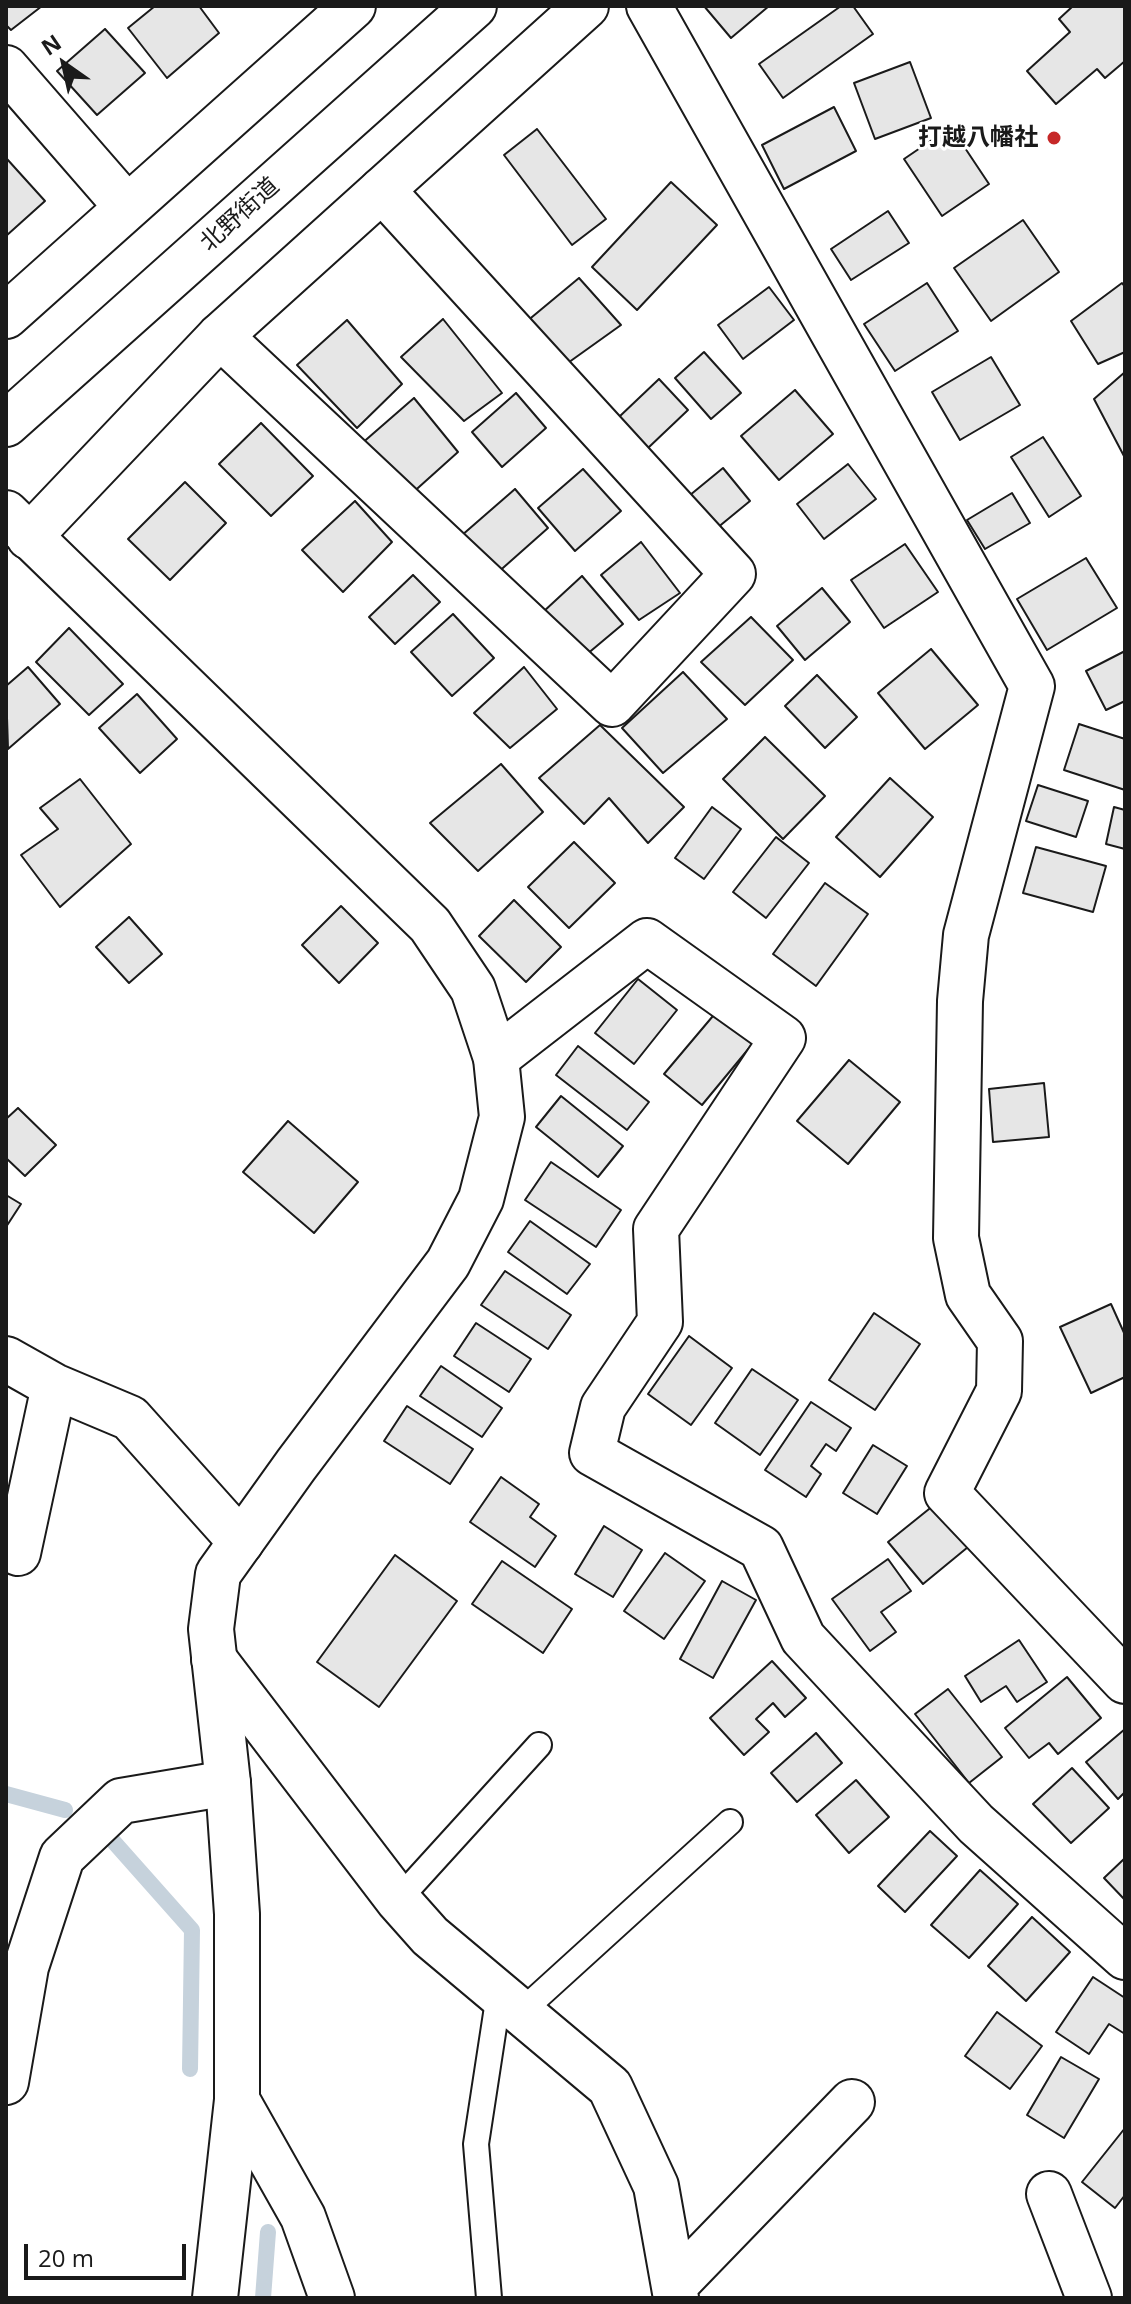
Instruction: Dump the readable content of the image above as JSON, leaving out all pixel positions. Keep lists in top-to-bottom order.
{
  "streets": {
    "street": ["北野街道"]
  },
  "places": ["打越八幡社"],
  "scale_bar": "20 m",
  "north": "top left"
}
